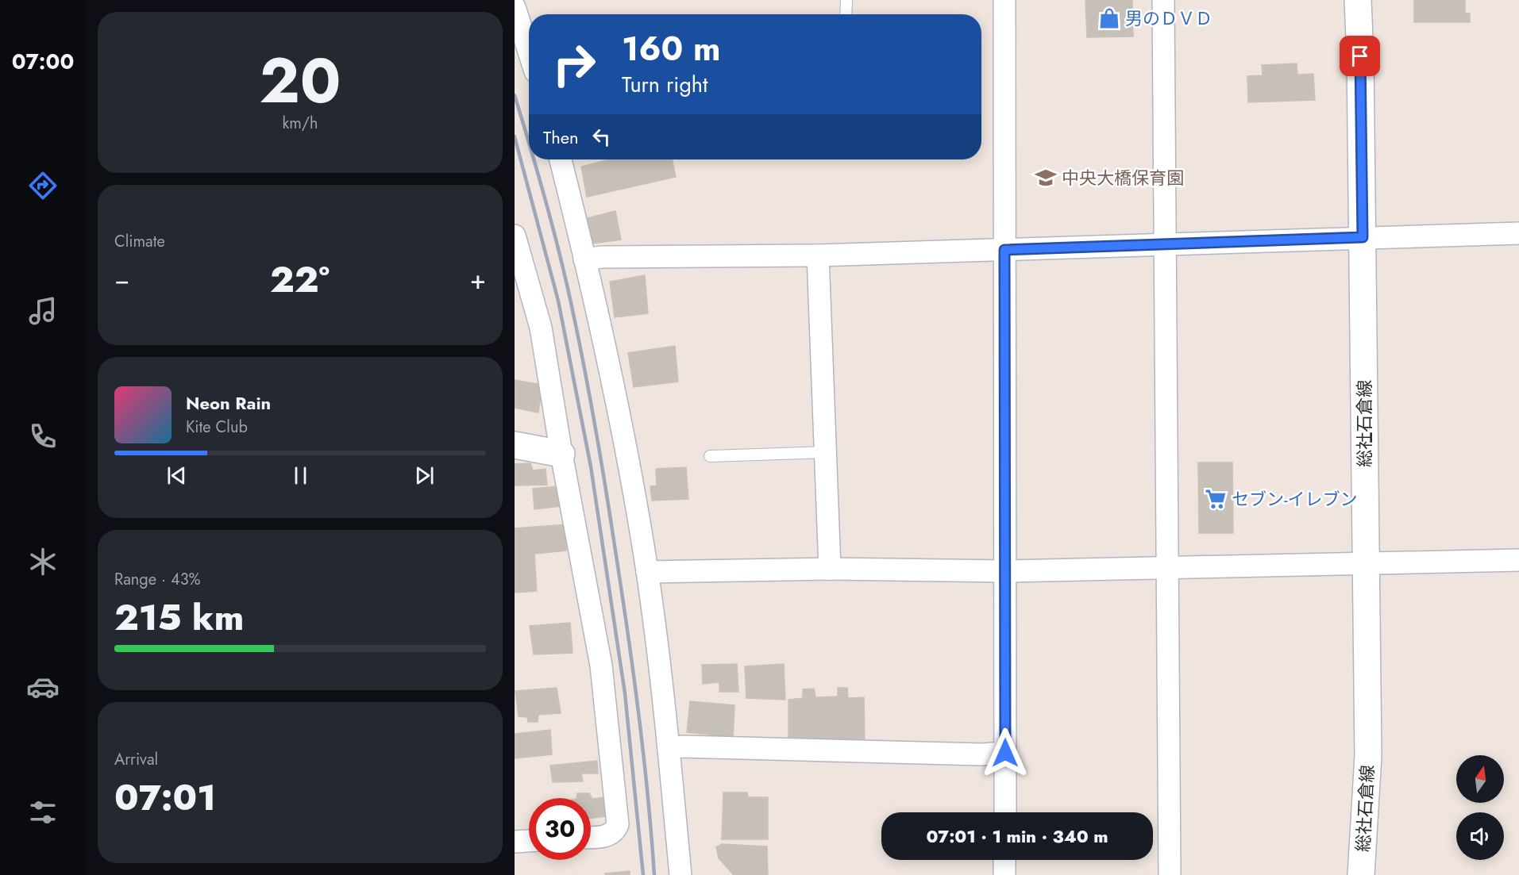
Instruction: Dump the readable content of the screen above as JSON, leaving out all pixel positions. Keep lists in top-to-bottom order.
{
  "streets": {
    "main road": ["総社石倉線"]
  },
  "places": {
    "shop": ["男のＤＶＤ"],
    "school or university": ["中央大橋保育園"],
    "supermarket": ["セブン-イレブン"]
  },
  "north": "top",
  "page": {
    "tabs": "07:00",
    "tile": [
      ["20", "km/h"],
      "Climate",
      ["Range · 43%", "215 km"],
      ["Arrival", "07:01"]
    ],
    "turn": ["160 m", "Turn right"],
    "then": "Then",
    "heat": ["−", "22°", "+"],
    "song": ["Neon Rain", "Kite Club"],
    "limit": "30",
    "trip": "07:01 · 1 min · 340 m"
  }
}
